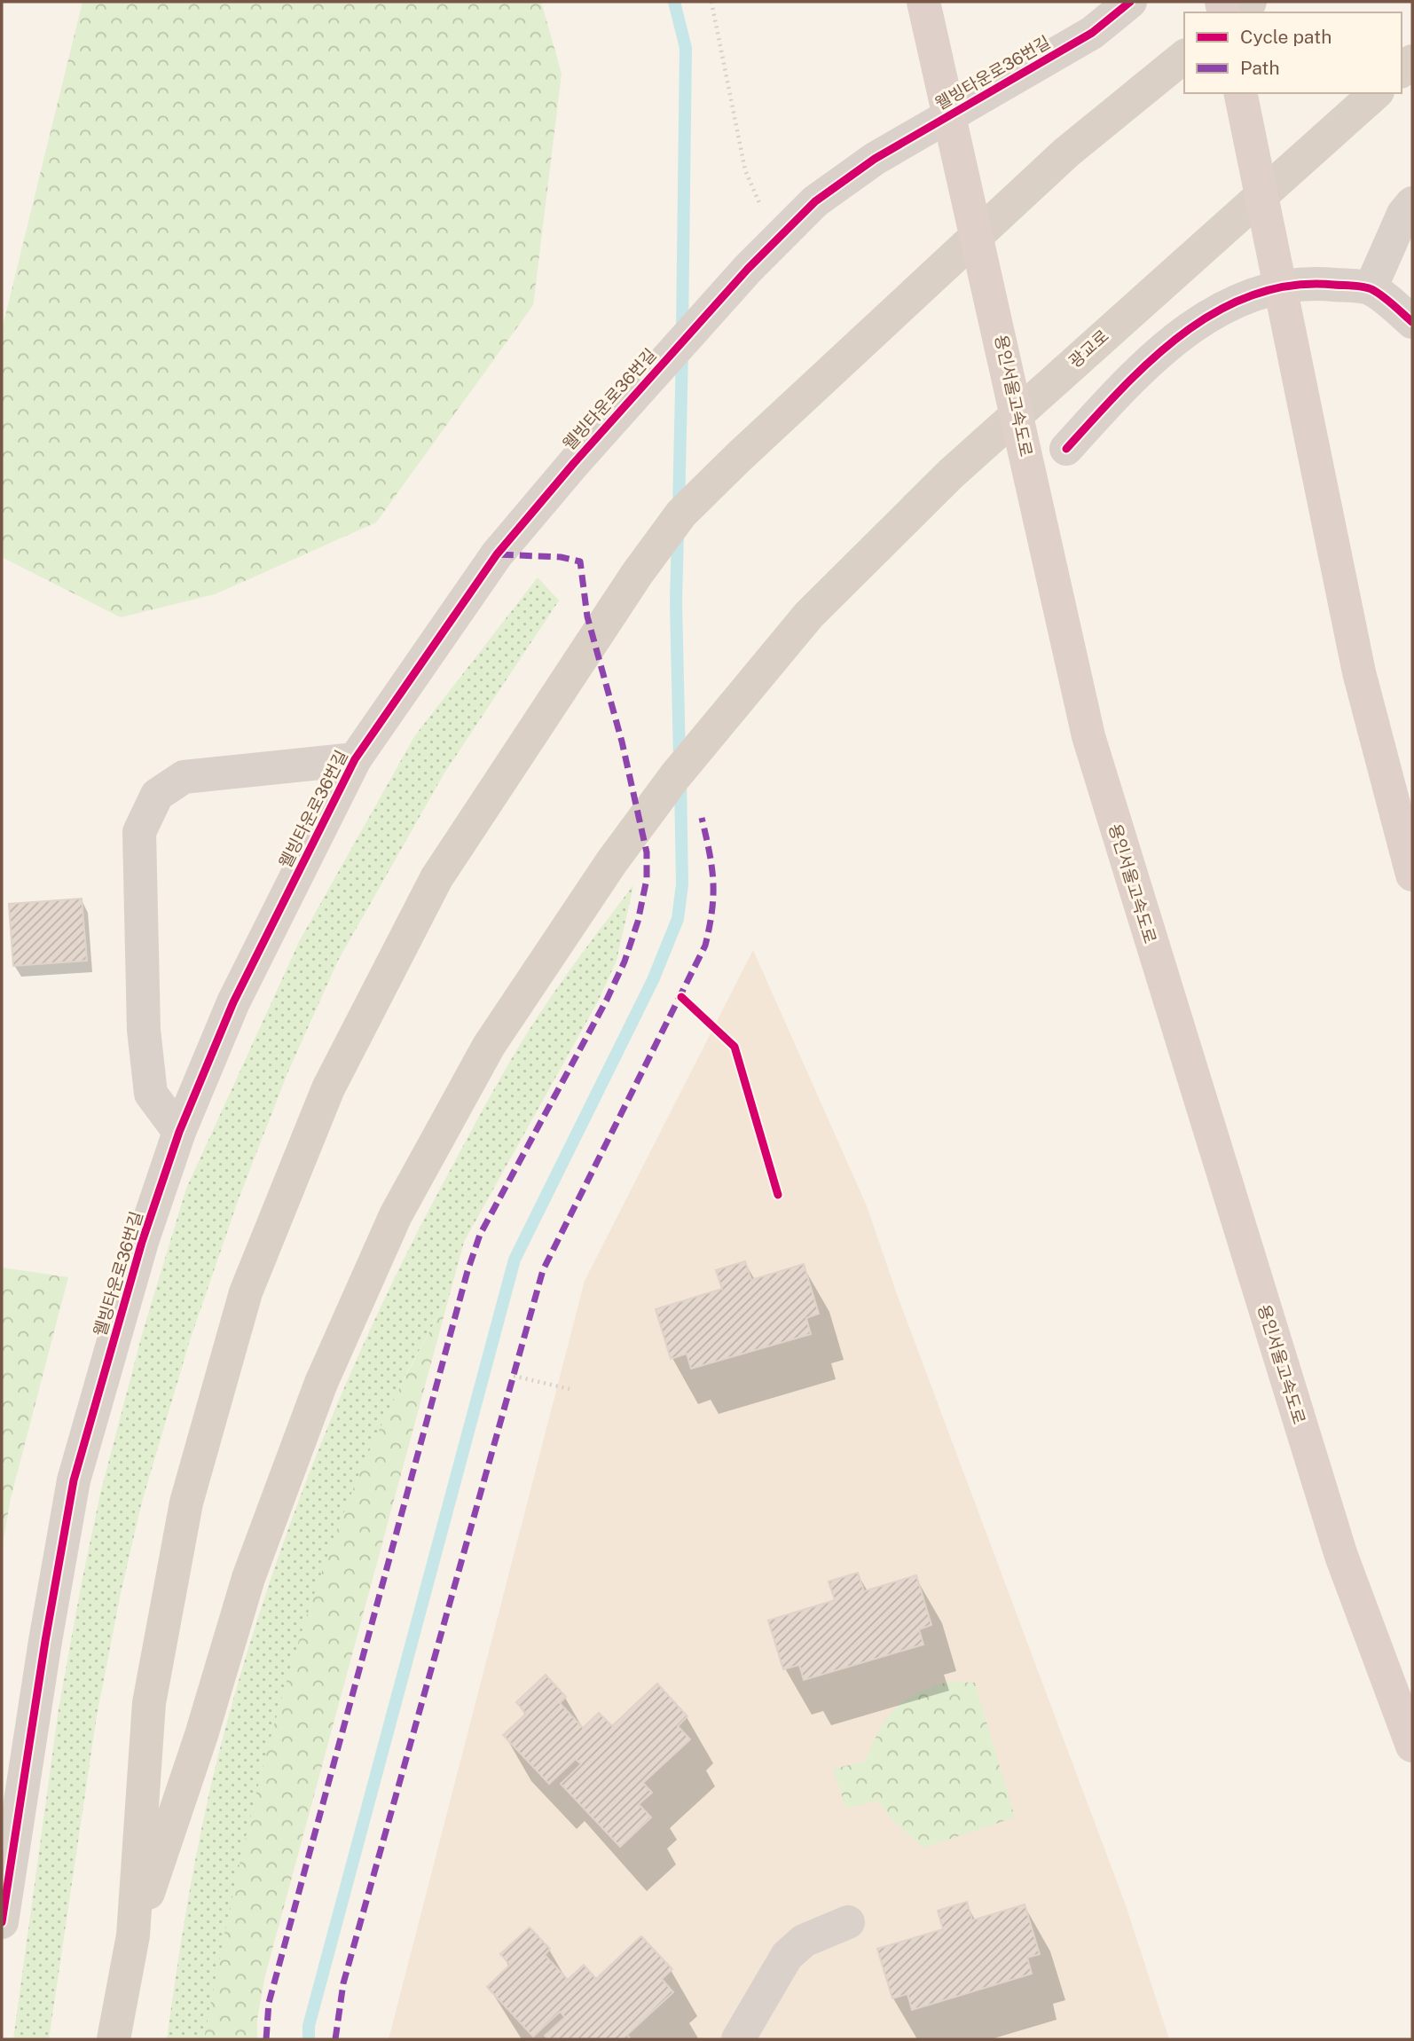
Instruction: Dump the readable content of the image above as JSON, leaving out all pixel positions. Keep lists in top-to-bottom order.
{
  "streets": {
    "highway": ["용인서울고속도로"],
    "main road": ["광교로"],
    "street": ["웰빙타운로36번길"]
  },
  "legend": ["Cycle path", "Path"]
}
